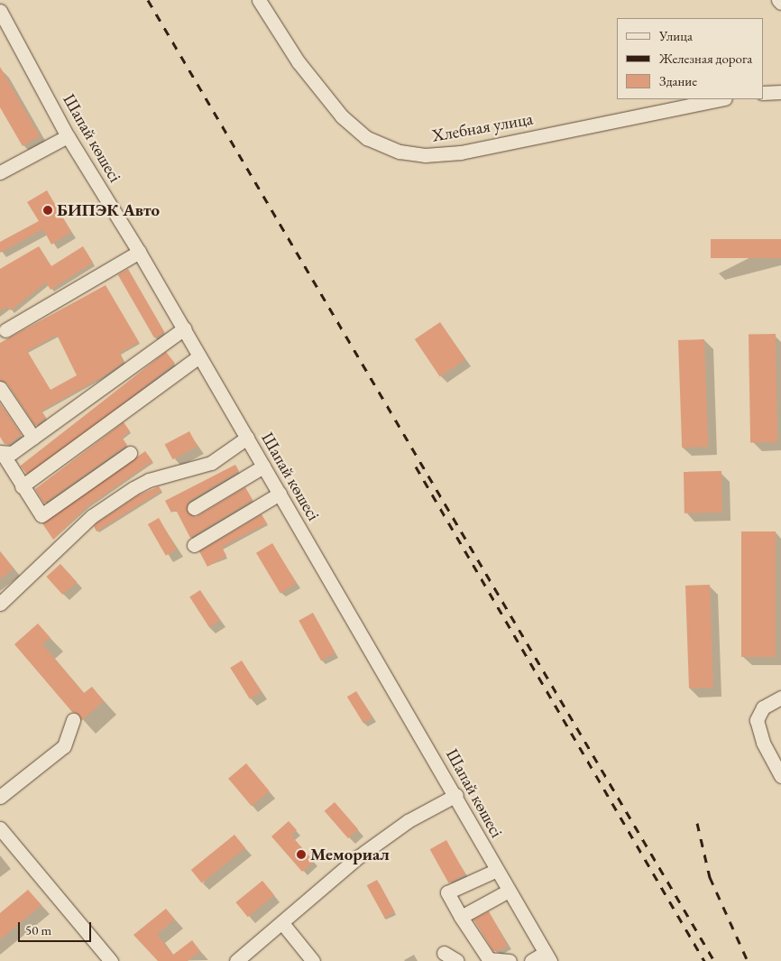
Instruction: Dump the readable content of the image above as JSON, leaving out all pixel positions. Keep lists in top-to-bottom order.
{
  "streets": {
    "street": ["Хлебная улица", "Шапай көшесі"]
  },
  "places": ["БИПЭК Авто", "Мемориал"],
  "legend": ["Улица", "Железная дорога", "Здание"],
  "scale_bar": "50 m"
}
